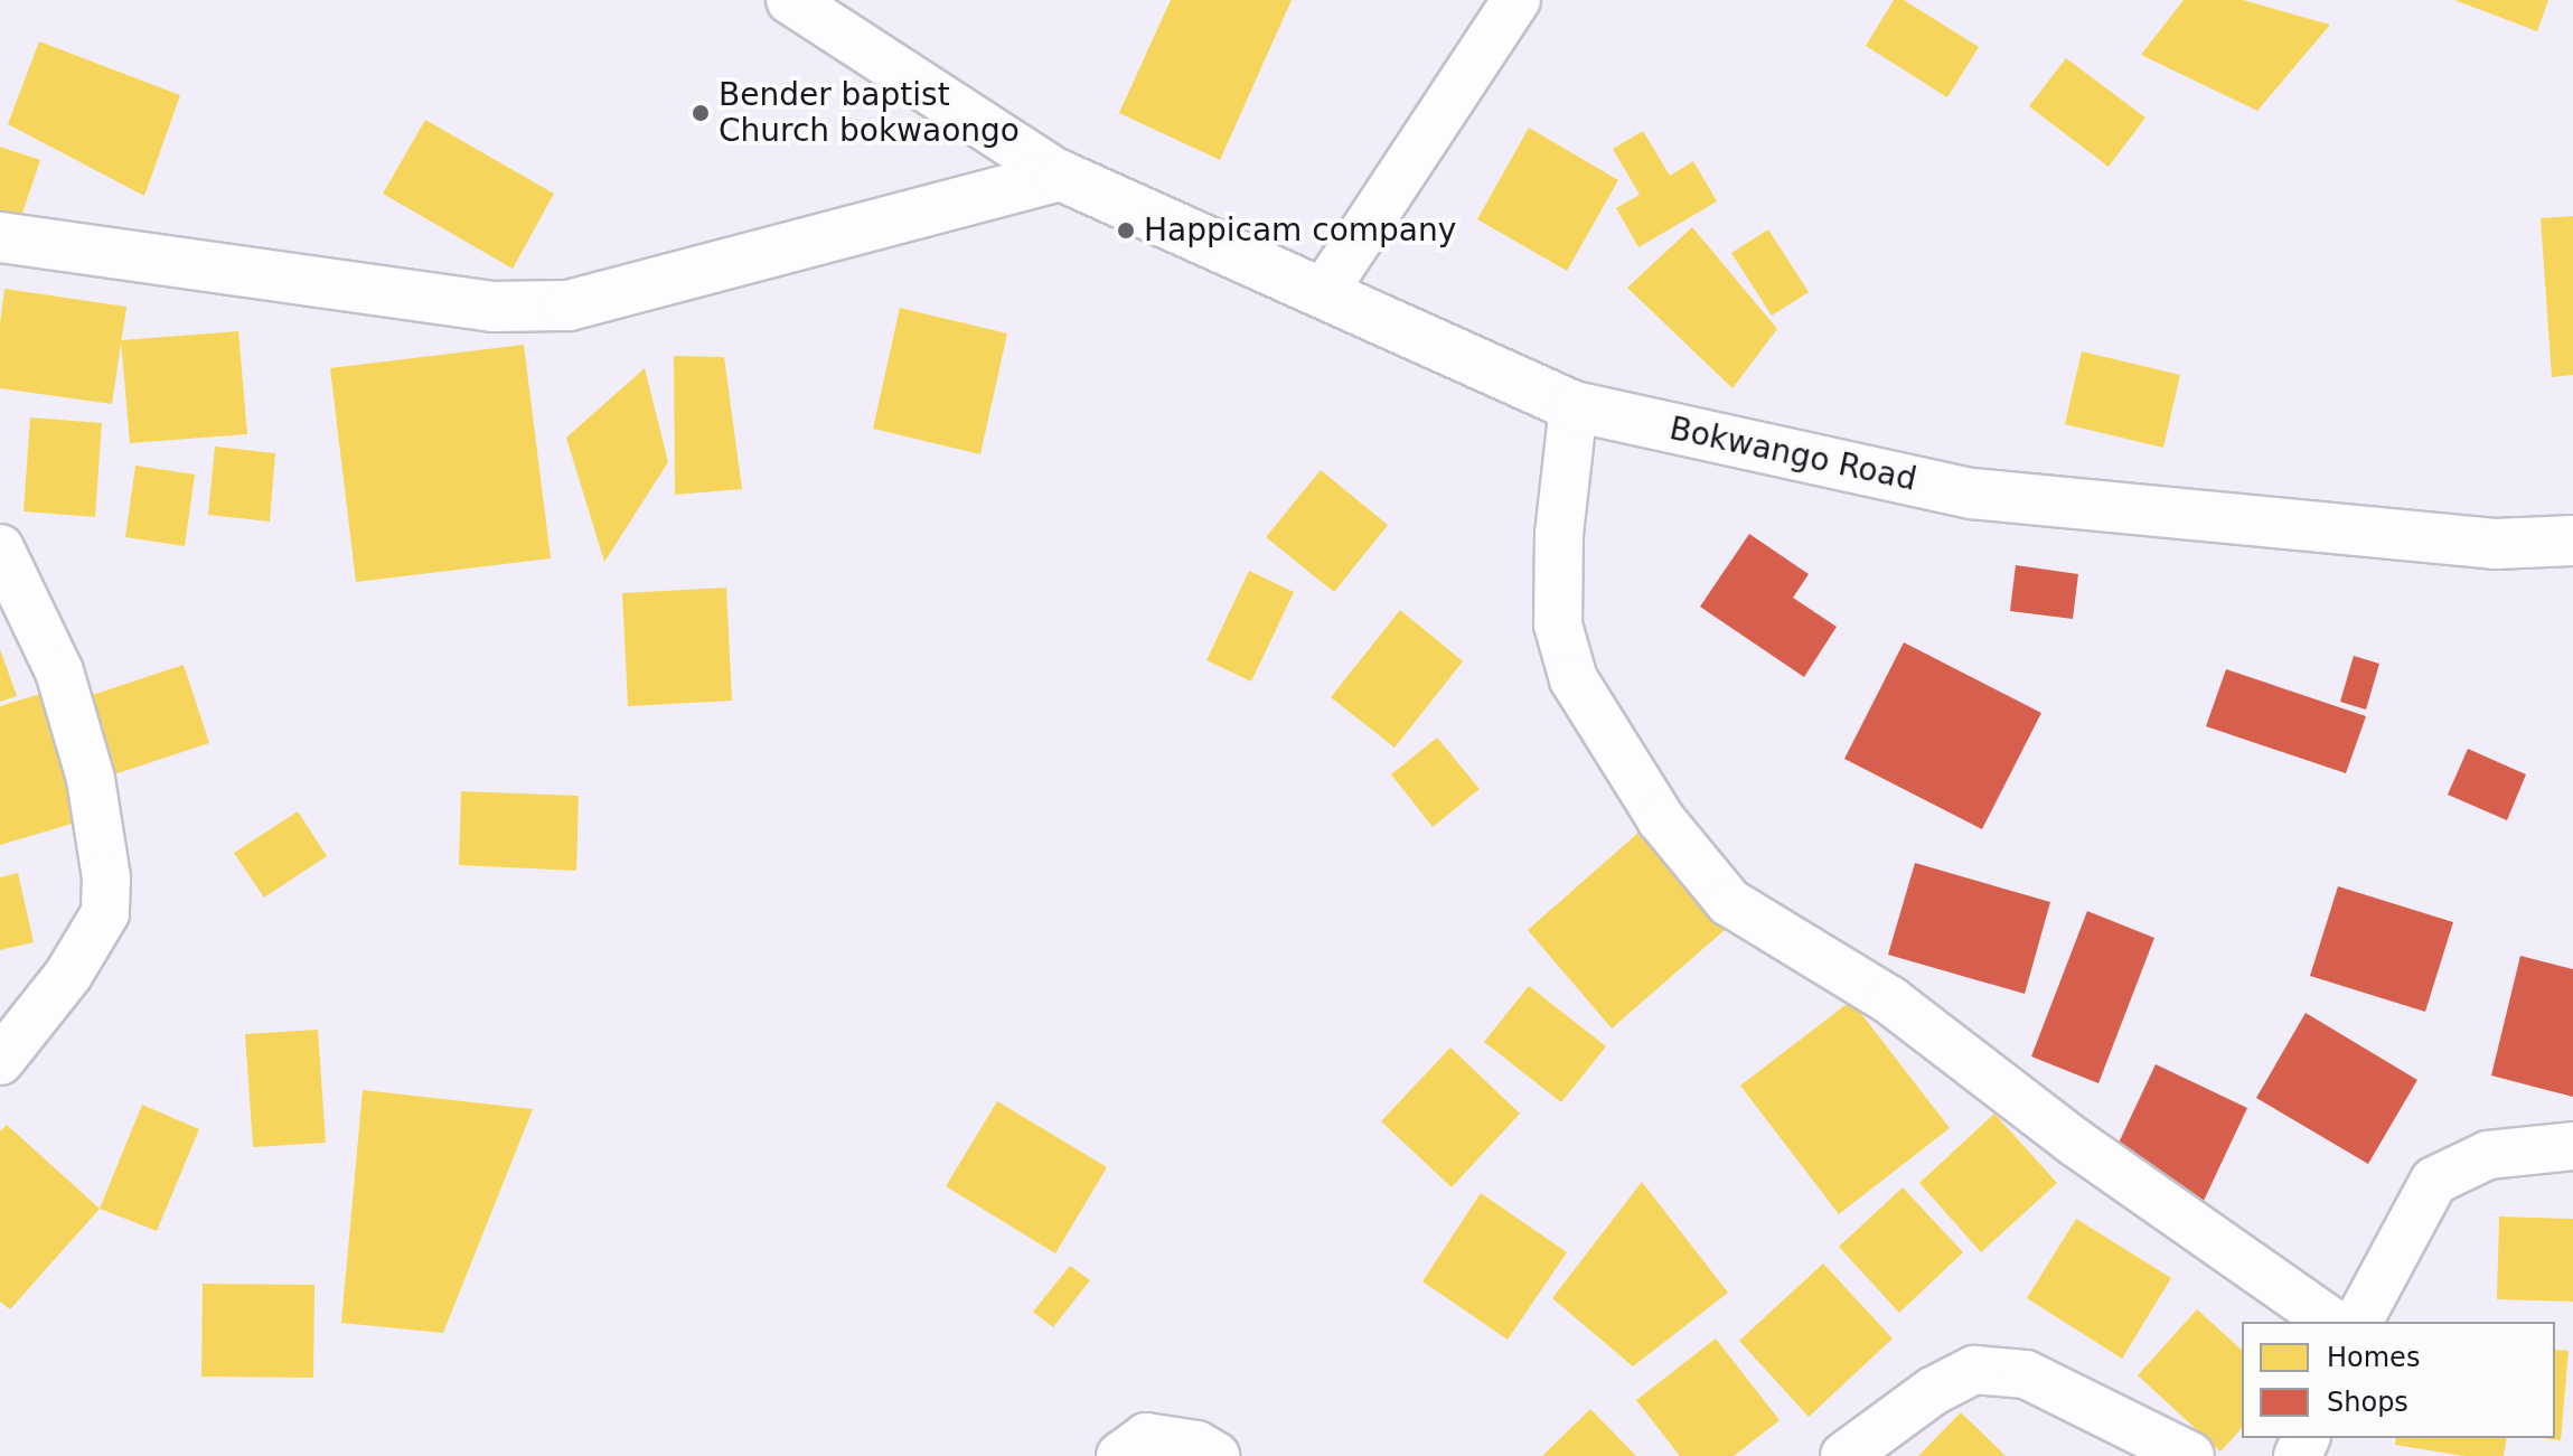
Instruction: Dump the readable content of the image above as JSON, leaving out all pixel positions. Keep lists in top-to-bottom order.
{
  "streets": {
    "street": ["Bokwango Road"]
  },
  "places": ["Bender baptist Church bokwaongo", "Happicam company"],
  "legend": ["Homes", "Shops"]
}
